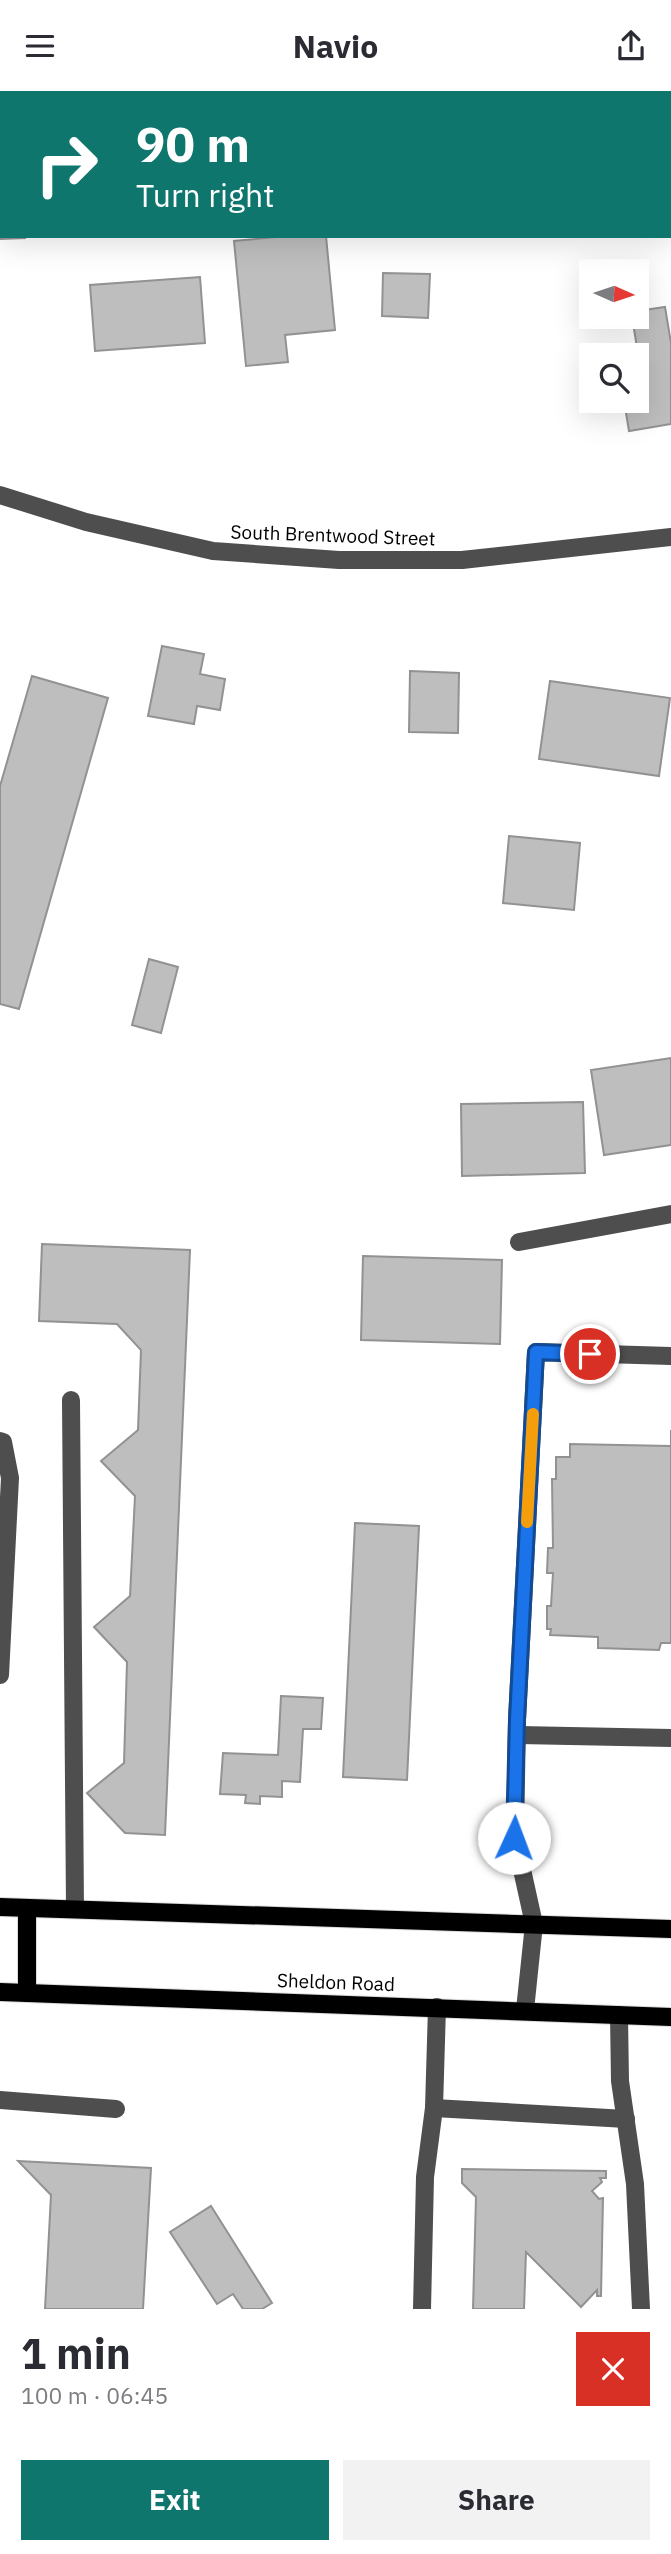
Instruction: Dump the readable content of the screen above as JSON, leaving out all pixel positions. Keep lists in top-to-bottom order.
{
  "streets": {
    "main road": ["Sheldon Road"],
    "street": ["South Brentwood Street"]
  },
  "north": "right",
  "page": {
    "header": "Navio",
    "turn": ["90 m", "Turn right"],
    "heading": ["1 min", "100 m · 06:45"],
    "buttons": ["Exit", "Share"]
  }
}
